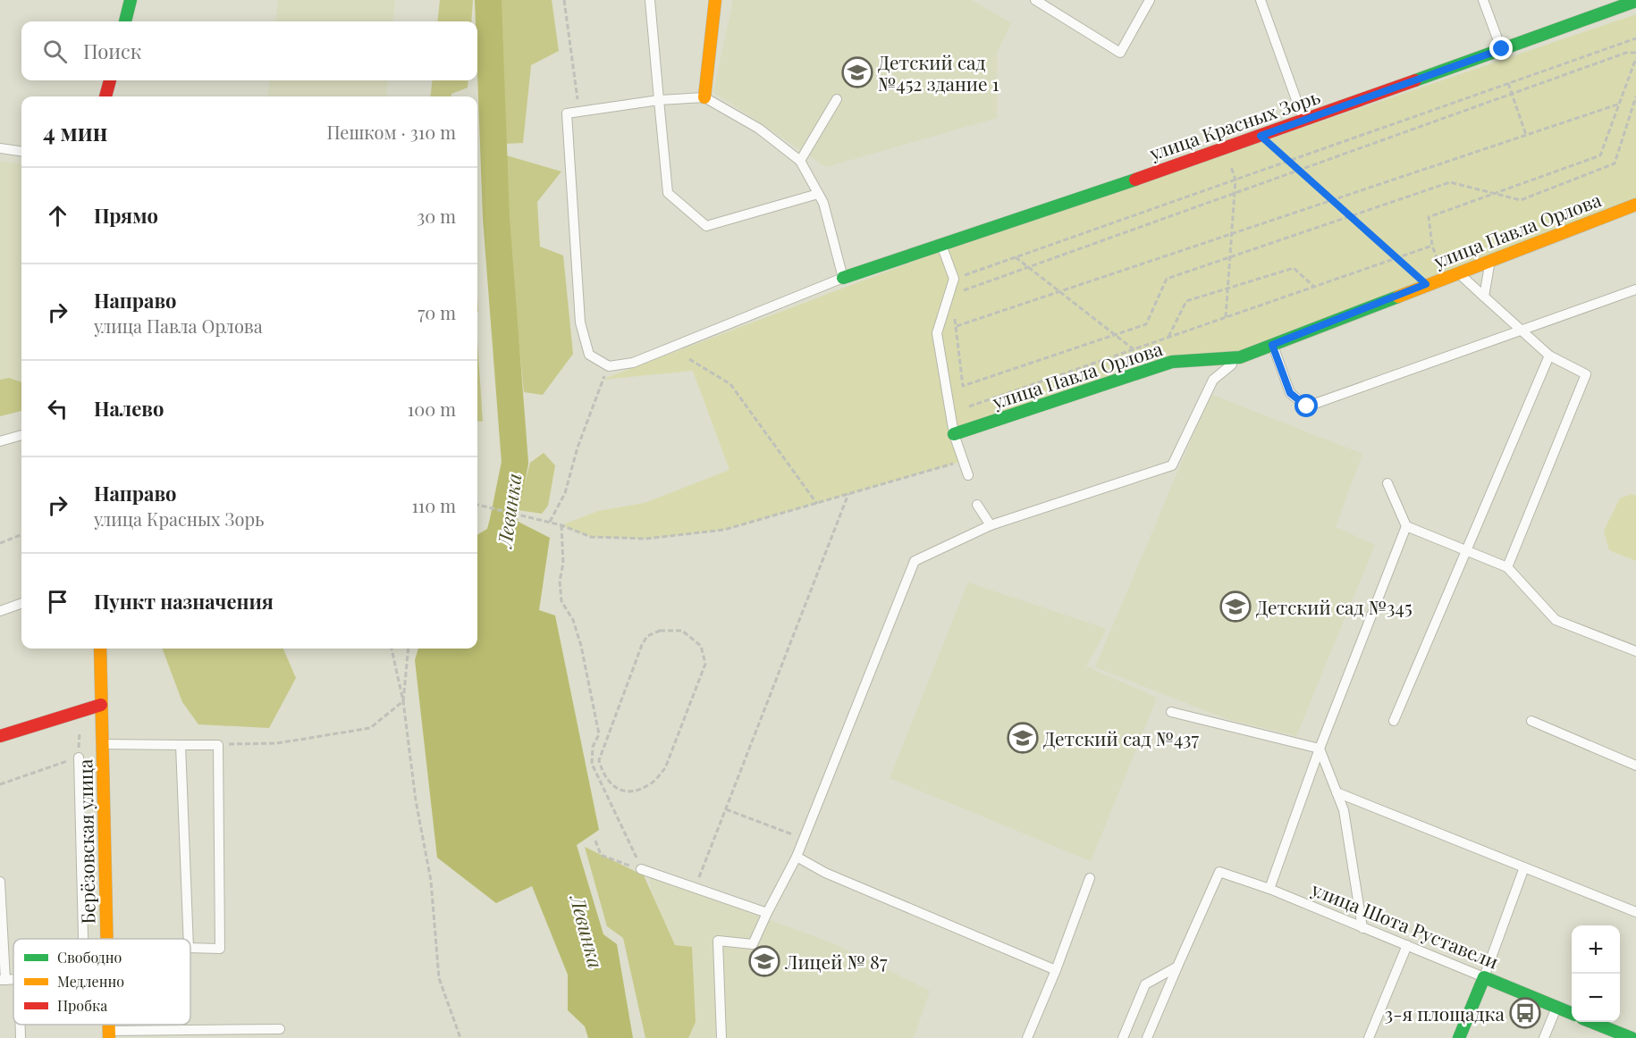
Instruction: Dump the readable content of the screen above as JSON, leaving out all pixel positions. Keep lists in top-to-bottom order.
{
  "streets": {
    "street": [
      "улица Красных Зорь",
      "улица Павла Орлова",
      "Берёзовская улица",
      "улица Шота Руставели"
    ]
  },
  "water": ["Левинка"],
  "places": {
    "school or university": [
      "Детский сад №452 здание 1",
      "Детский сад №345",
      "Детский сад №437",
      "Лицей № 87"
    ],
    "bus stop": ["3-я площадка"]
  },
  "legend": ["Свободно", "Медленно", "Пробка"],
  "page": {
    "search": "Поиск",
    "heading": ["4 мин", "Пешком · 310 m"],
    "list": [
      ["Прямо", "30 m"],
      ["Направо", "улица Павла Орлова", "70 m"],
      ["Налево", "100 m"],
      ["Направо", "улица Красных Зорь", "110 m"],
      "Пункт назначения"
    ],
    "map_buttons": ["+", "−"]
  }
}
